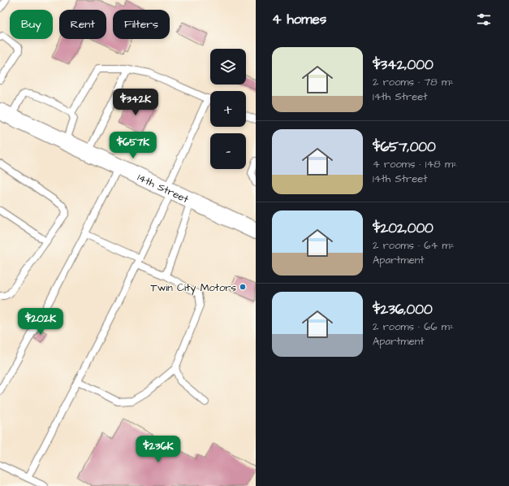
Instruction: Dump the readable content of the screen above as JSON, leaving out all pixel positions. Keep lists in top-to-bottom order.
{
  "streets": {
    "street": ["14th Street"]
  },
  "places": ["Twin City Motors"],
  "page": {
    "heading": "4 homes",
    "chip": ["Buy", "Rent", "Filters"],
    "list": [
      {
        "name": "$342,000",
        "note": "2 rooms · 78 m² · 14th Street"
      },
      {
        "name": "$657,000",
        "note": "4 rooms · 148 m² · 14th Street"
      },
      {
        "name": "$202,000",
        "note": "2 rooms · 64 m² · Apartment"
      },
      {
        "name": "$236,000",
        "note": "2 rooms · 66 m² · Apartment"
      }
    ],
    "map_buttons": ["+", "−"],
    "price": [
      "$342K",
      "$657K",
      "$202K",
      "$236K"
    ]
  }
}
